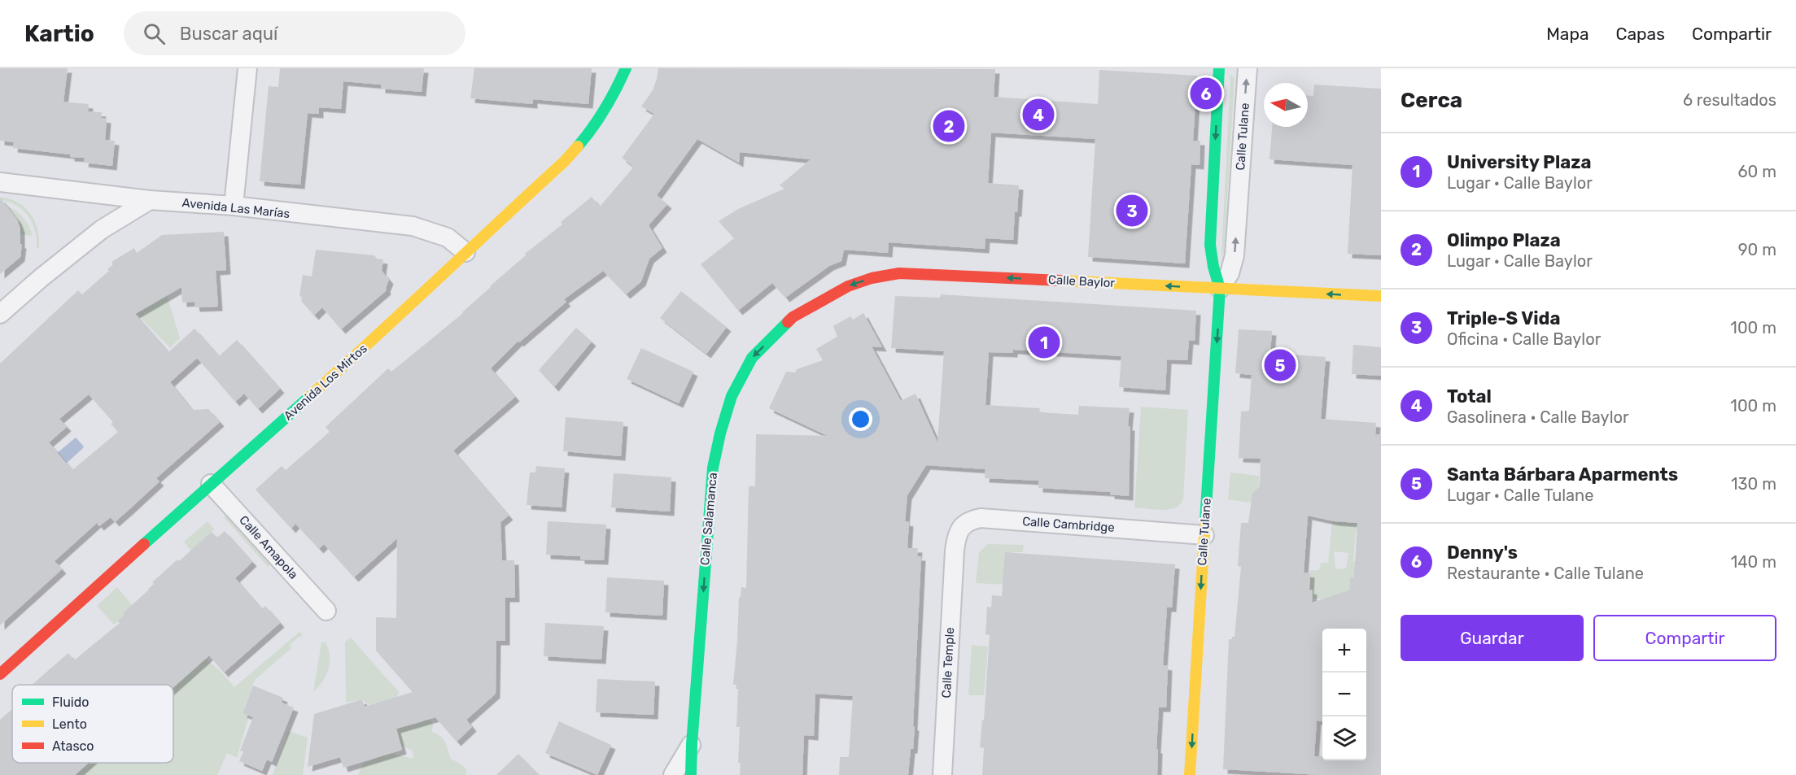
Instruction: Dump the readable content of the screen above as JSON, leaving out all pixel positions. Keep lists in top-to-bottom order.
{
  "streets": {
    "street": [
      "Calle Tulane",
      "Avenida Las Marías",
      "Calle Baylor",
      "Avenida Los Mirtos",
      "Calle Salamanca",
      "Calle Cambridge",
      "Calle Amapola",
      "Calle Temple"
    ]
  },
  "crossings": [
    ["Calle Tulane", "Calle Baylor"],
    ["Calle Tulane", "Calle Cambridge"],
    ["Avenida Las Marías", "Avenida Los Mirtos"],
    ["Calle Baylor", "Calle Salamanca"],
    ["Avenida Los Mirtos", "Calle Amapola"],
    ["Calle Cambridge", "Calle Temple"]
  ],
  "one_way": ["Calle Baylor", "Calle Salamanca"],
  "legend": ["Fluido", "Lento", "Atasco"],
  "north": "left",
  "page": {
    "header": "Kartio",
    "search": "Buscar aquí",
    "nav": ["Mapa", "Capas", "Compartir"],
    "heading": ["Cerca", "6 resultados"],
    "pins": [
      "6",
      "4",
      "2",
      "3",
      "1",
      "5"
    ],
    "list": [
      {
        "mark": "1",
        "name": "University Plaza",
        "note": "Lugar · Calle Baylor",
        "value": "60 m"
      },
      {
        "mark": "2",
        "name": "Olimpo Plaza",
        "note": "Lugar · Calle Baylor",
        "value": "90 m"
      },
      {
        "mark": "3",
        "name": "Triple-S Vida",
        "note": "Oficina · Calle Baylor",
        "value": "100 m"
      },
      {
        "mark": "4",
        "name": "Total",
        "note": "Gasolinera · Calle Baylor",
        "value": "100 m"
      },
      {
        "mark": "5",
        "name": "Santa Bárbara Aparments",
        "note": "Lugar · Calle Tulane",
        "value": "130 m"
      },
      {
        "mark": "6",
        "name": "Denny's",
        "note": "Restaurante · Calle Tulane",
        "value": "140 m"
      }
    ],
    "buttons": ["Guardar", "Compartir"],
    "map_buttons": ["+", "−"]
  }
}
